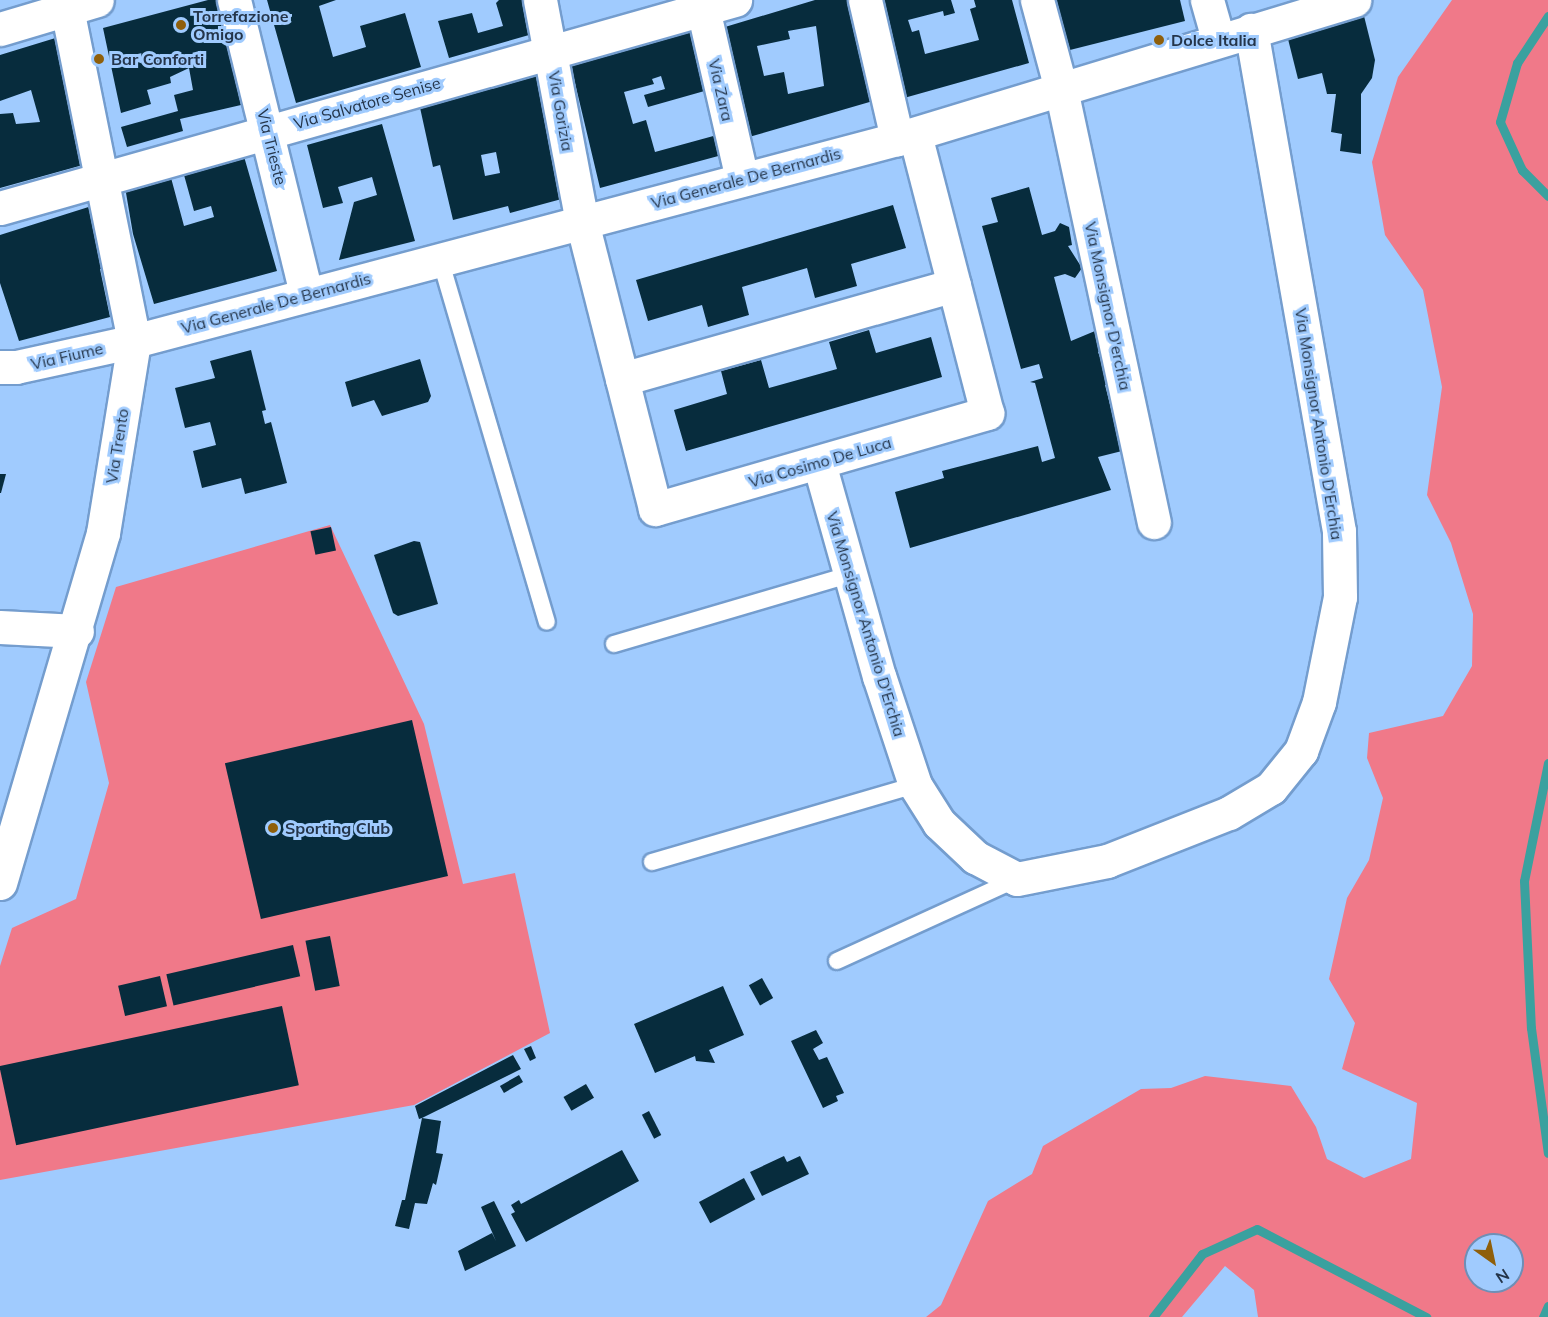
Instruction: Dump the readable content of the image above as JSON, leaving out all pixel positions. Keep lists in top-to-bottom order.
{
  "streets": {
    "street": [
      "Via Zara",
      "Via Salvatore Senise",
      "Via Gorizia",
      "Via Trieste",
      "Via Generale De Bernardis",
      "Via Monsignor D'erchia",
      "Via Fiume",
      "Via Monsignor Antonio D'Erchia",
      "Via Trento",
      "Via Cosimo De Luca"
    ]
  },
  "crossings": [
    ["Via Zara", "Via Salvatore Senise"],
    ["Via Zara", "Via Generale De Bernardis"],
    ["Via Salvatore Senise", "Via Gorizia"],
    ["Via Salvatore Senise", "Via Trieste"],
    ["Via Salvatore Senise", "Via Trento"],
    ["Via Gorizia", "Via Generale De Bernardis"],
    ["Via Gorizia", "Via Cosimo De Luca"],
    ["Via Trieste", "Via Generale De Bernardis"],
    ["Via Generale De Bernardis", "Via Monsignor D'erchia"],
    ["Via Generale De Bernardis", "Via Fiume"],
    ["Via Generale De Bernardis", "Via Monsignor Antonio D'Erchia"],
    ["Via Generale De Bernardis", "Via Trento"],
    ["Via Generale De Bernardis", "Via Cosimo De Luca"],
    ["Via Fiume", "Via Trento"],
    ["Via Monsignor Antonio D'Erchia", "Via Cosimo De Luca"]
  ],
  "places": [
    "Torrefazione Omigo",
    "Dolce Italia",
    "Bar Conforti",
    "Sporting Club"
  ],
  "north": "bottom right"
}
